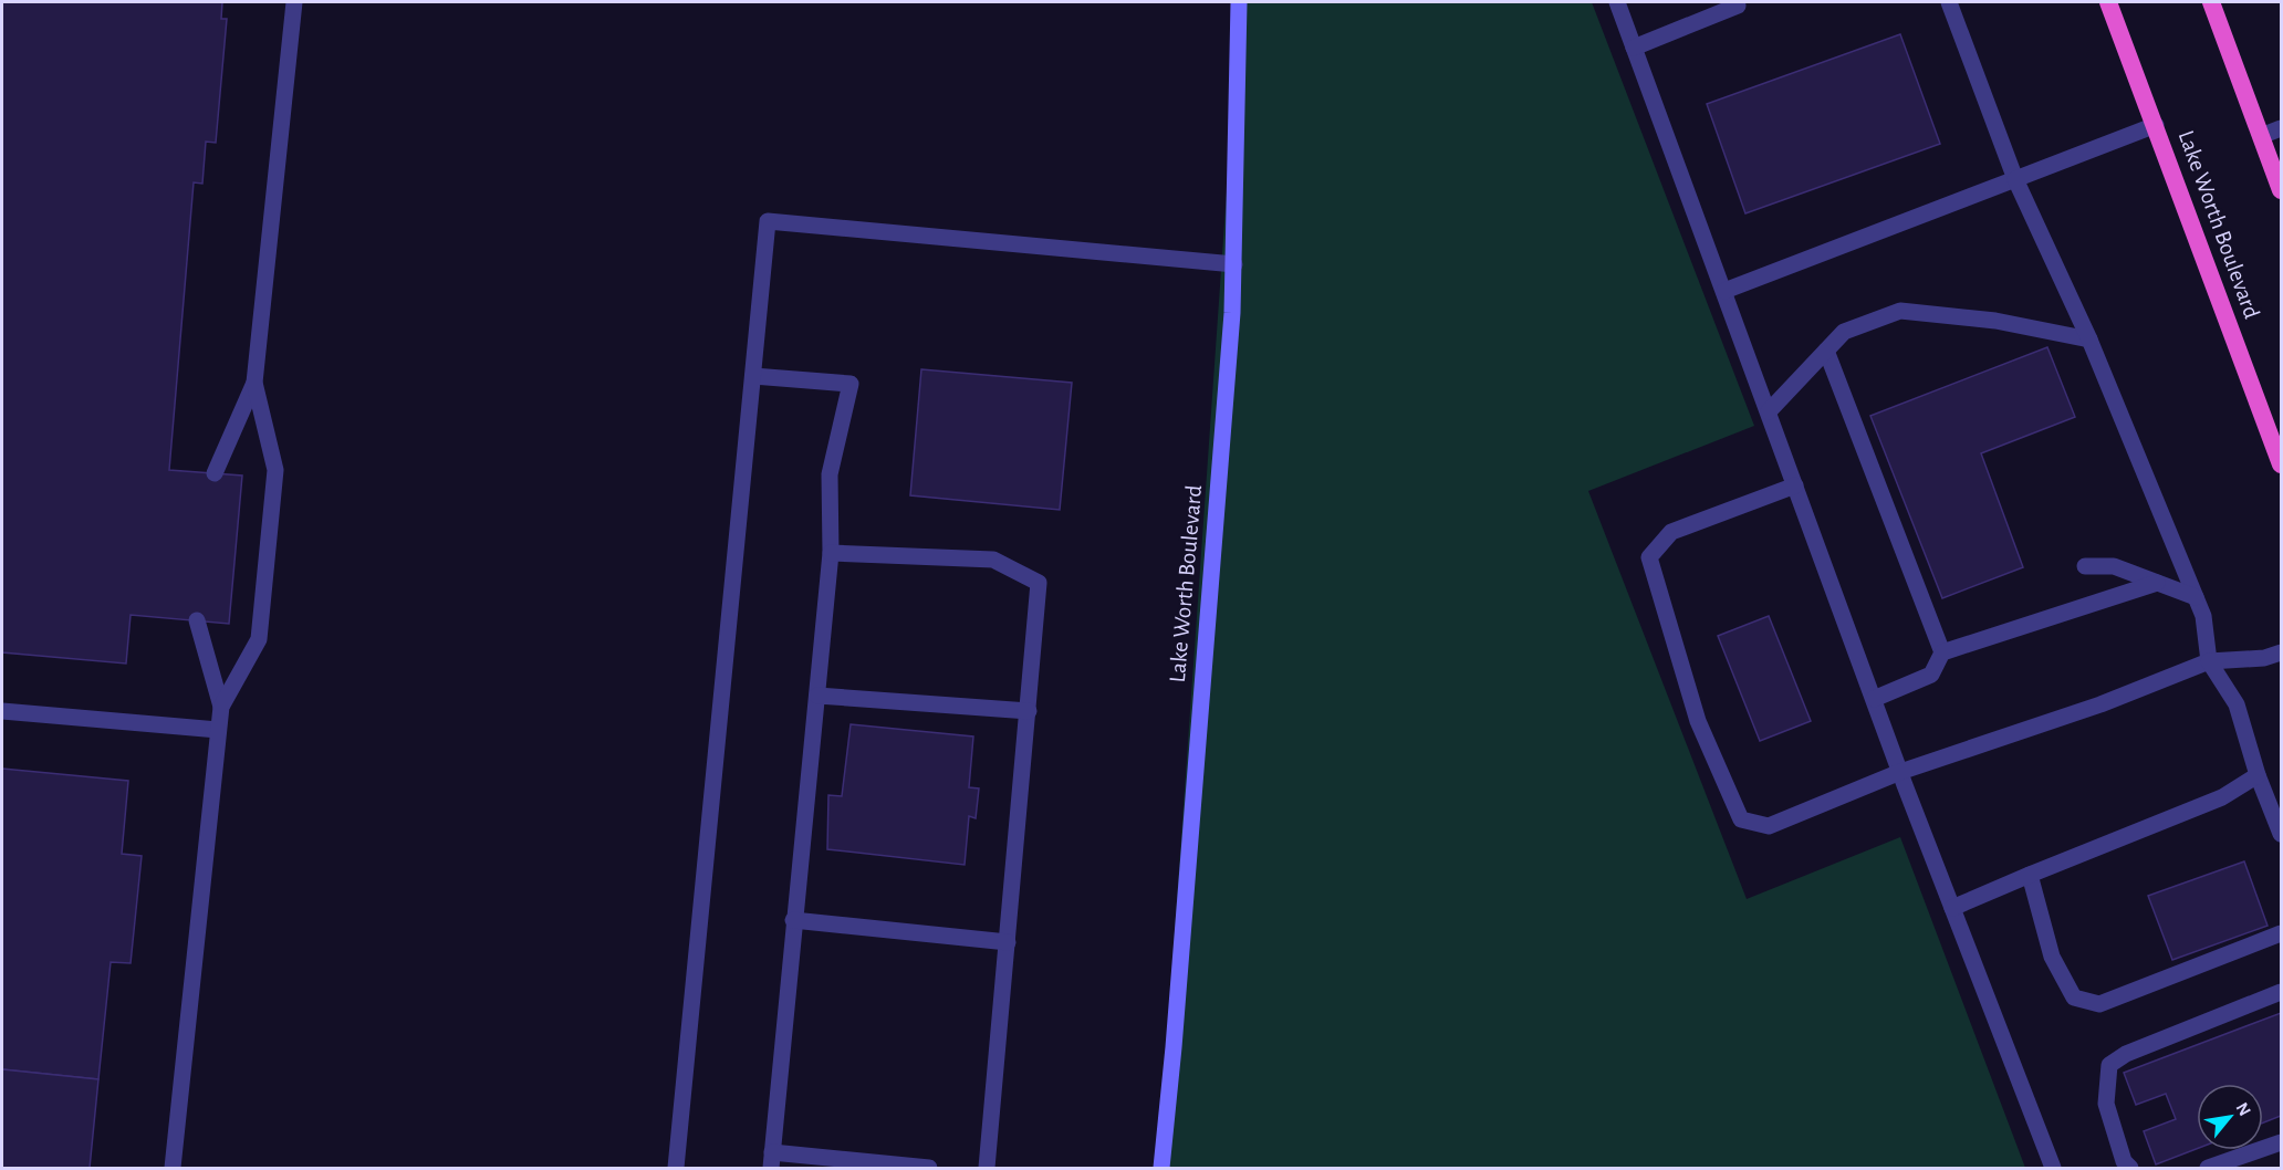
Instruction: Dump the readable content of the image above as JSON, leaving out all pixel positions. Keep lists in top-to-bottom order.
{
  "streets": {
    "highway": ["Lake Worth Boulevard"]
  },
  "north": "top right"
}
